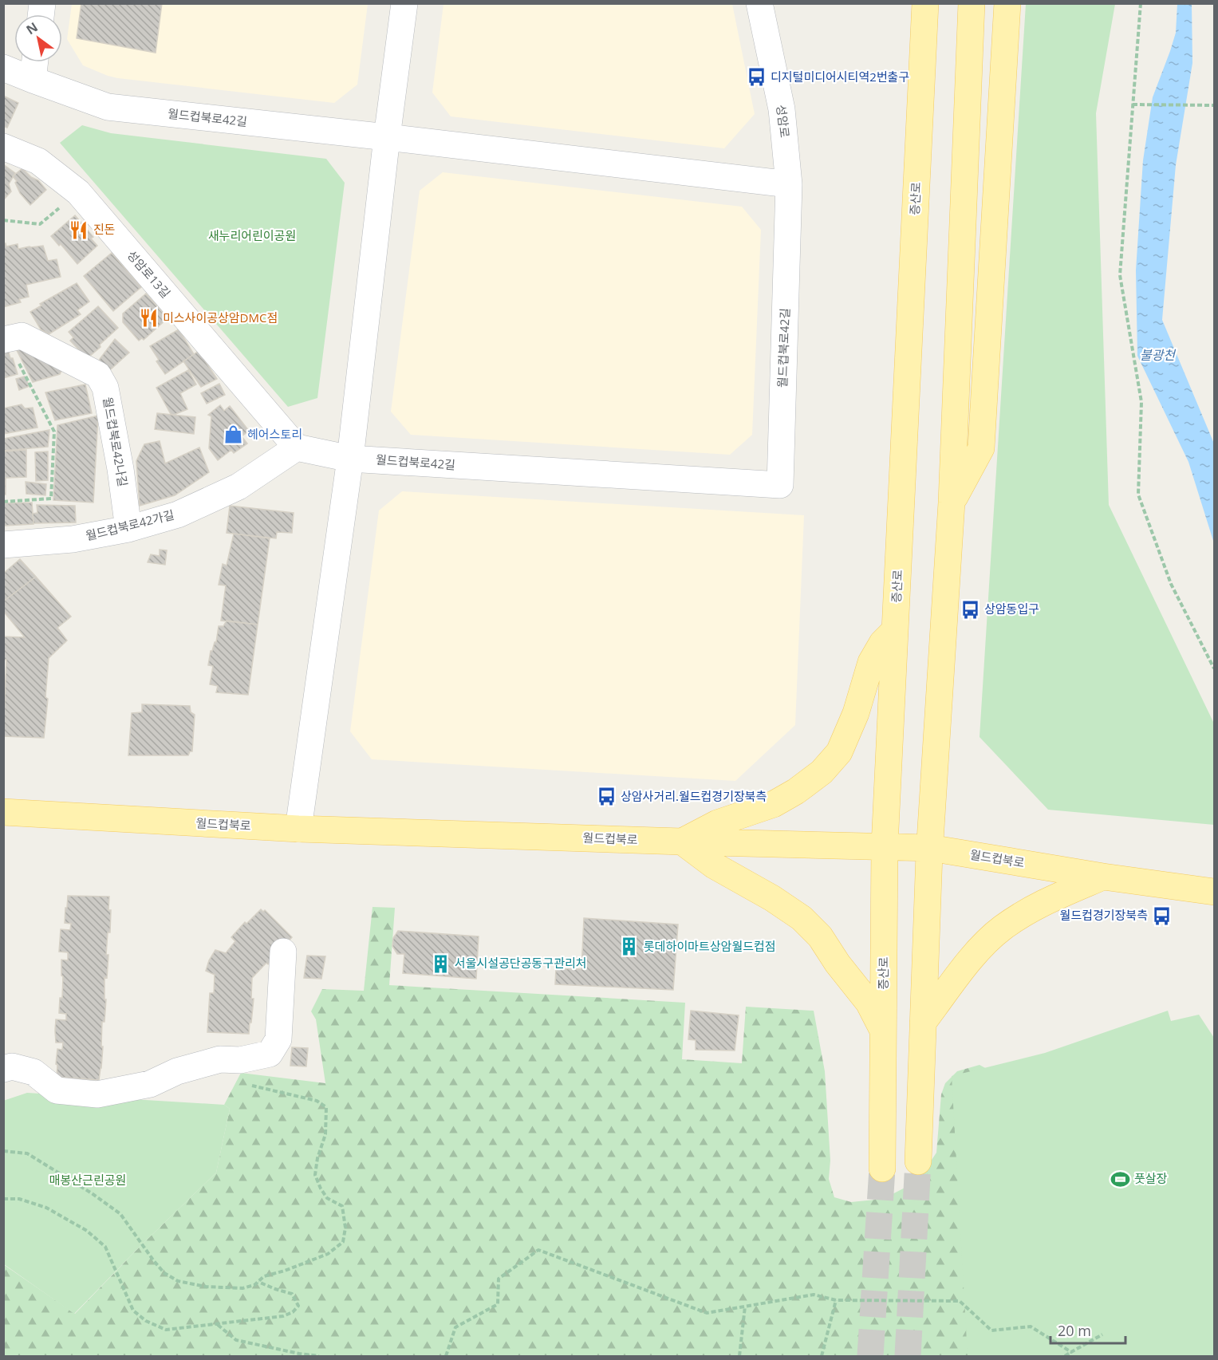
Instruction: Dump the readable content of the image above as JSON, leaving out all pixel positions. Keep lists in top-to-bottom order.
{
  "streets": {
    "main road": ["증산로", "월드컵북로"],
    "street": [
      "월드컵북로42길",
      "성암로",
      "성암로13길",
      "월드컵북로42나길",
      "월드컵북로42가길"
    ]
  },
  "crossings": [
    ["월드컵북로42길", "성암로"],
    ["증산로", "월드컵북로"],
    ["성암로13길", "월드컵북로42가길"],
    ["월드컵북로42나길", "월드컵북로42가길"]
  ],
  "water": ["불광천"],
  "parks": ["새누리어린이공원", "매봉산근린공원"],
  "places": {
    "bus stop": [
      "디지털미디어시티역2번출구",
      "상암동입구",
      "상암사거리.월드컵경기장북측",
      "월드컵경기장북측"
    ],
    "restaurant": ["진돈", "미스사이공상암DMC점"],
    "shop": ["헤어스토리"],
    "building": ["롯데하이마트상암월드컵점", "서울시설공단공동구관리처"],
    "sports": ["풋살장"]
  },
  "scale_bar": "20 m",
  "north": "top left"
}
